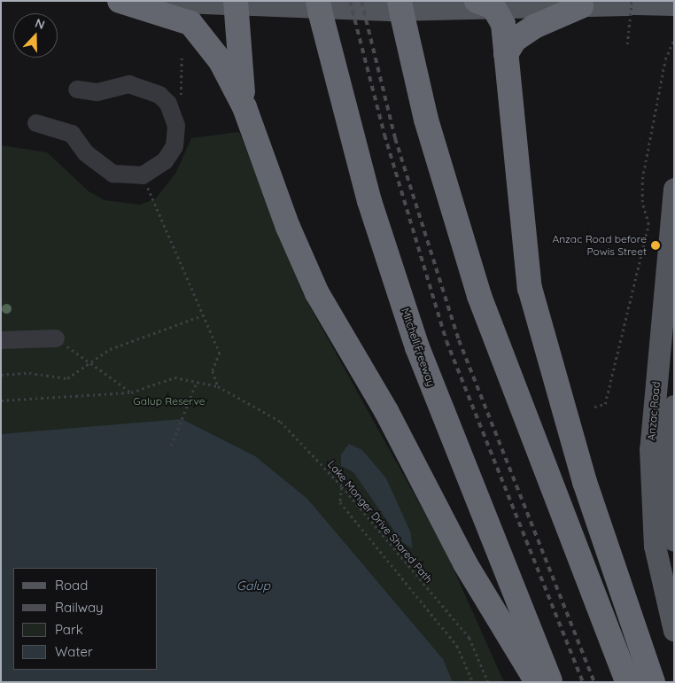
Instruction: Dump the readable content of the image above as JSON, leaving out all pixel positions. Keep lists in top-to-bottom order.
{
  "streets": {
    "highway": ["Mitchell Freeway"],
    "main road": ["Anzac Road"],
    "path": ["Lake Monger Drive Shared Path"]
  },
  "water": ["Galup"],
  "parks": ["Galup Reserve"],
  "places": ["Anzac Road before Powis Street"],
  "legend": [
    "Road",
    "Railway",
    "Park",
    "Water"
  ],
  "north": "top"
}
